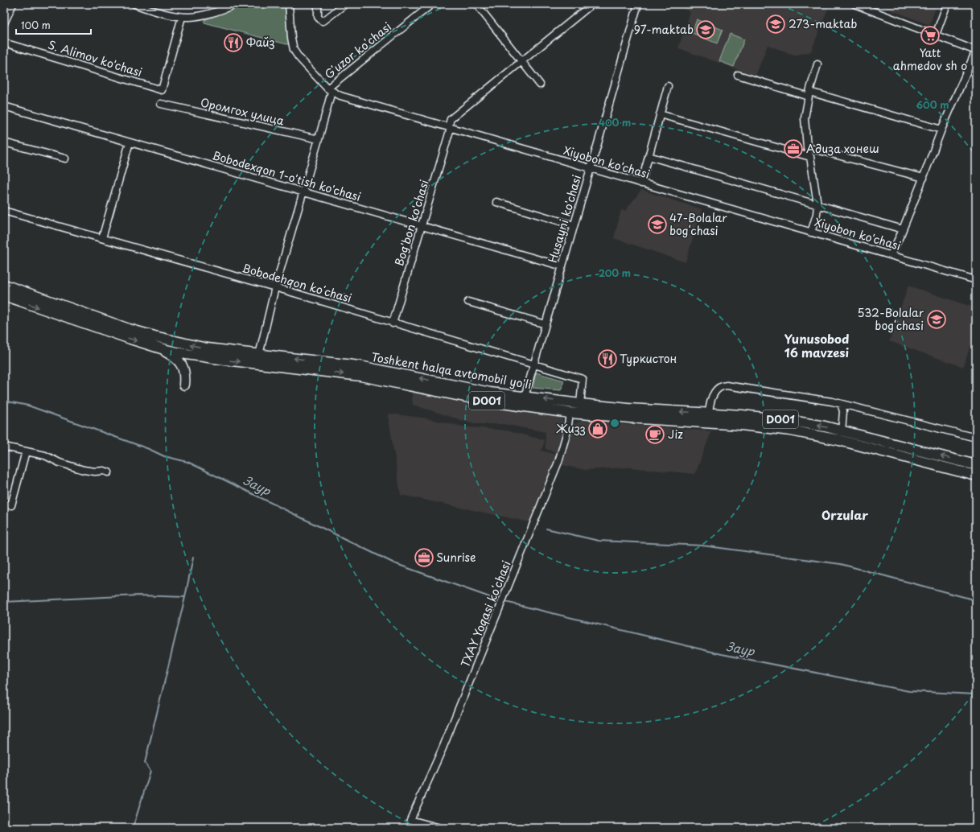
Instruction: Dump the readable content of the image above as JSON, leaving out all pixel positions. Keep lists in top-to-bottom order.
{
  "streets": {
    "highway": ["Toshkent halqa avtomobil yo'li", "D001"],
    "street": [
      "Gʻuzor koʻchasi",
      "S. Alimov ko'chasi",
      "Оромгох улица",
      "Xiyobon ko'chasi",
      "Bobodexqon 1-o'tish ko'chasi",
      "Husayni ko'chasi",
      "Bog'bon ko'chasi",
      "Bobodehqon koʻchasi",
      "TXAY Yoqasi koʻchasi"
    ]
  },
  "crossings": [
    ["Gʻuzor koʻchasi", "Оромгох улица"],
    ["Gʻuzor koʻchasi", "Xiyobon ko'chasi"],
    ["Gʻuzor koʻchasi", "Bobodexqon 1-o'tish ko'chasi"],
    ["Gʻuzor koʻchasi", "Bobodehqon koʻchasi"],
    ["Gʻuzor koʻchasi", "Toshkent halqa avtomobil yo'li"],
    ["Xiyobon ko'chasi", "Husayni ko'chasi"],
    ["Xiyobon ko'chasi", "Bog'bon ko'chasi"],
    ["Bobodexqon 1-o'tish ko'chasi", "Husayni ko'chasi"],
    ["Bobodexqon 1-o'tish ko'chasi", "Bog'bon ko'chasi"],
    ["Husayni ko'chasi", "Bobodehqon koʻchasi"],
    ["Husayni ko'chasi", "Toshkent halqa avtomobil yo'li"],
    ["Bog'bon ko'chasi", "Bobodehqon koʻchasi"],
    ["Bobodehqon koʻchasi", "Toshkent halqa avtomobil yo'li"],
    ["Toshkent halqa avtomobil yo'li", "TXAY Yoqasi koʻchasi"]
  ],
  "districts": ["Yunusobod 16 mavzesi", "Orzular"],
  "water": ["Заур"],
  "places": {
    "school or university": [
      "273-maktab",
      "97-maktab",
      "47-Bolalar bogʻchasi",
      "532-Bolalar bogʻchasi"
    ],
    "supermarket": ["Yatt ahmedov sh o"],
    "restaurant": ["Файз", "Туркистон"],
    "office": ["Адиза хонеш", "Sunrise"],
    "shop": ["Жизз"],
    "cafe": ["Jiz"]
  },
  "scale_bar": "100 m",
  "rings": ["600 m", "400 m", "200 m"]
}
